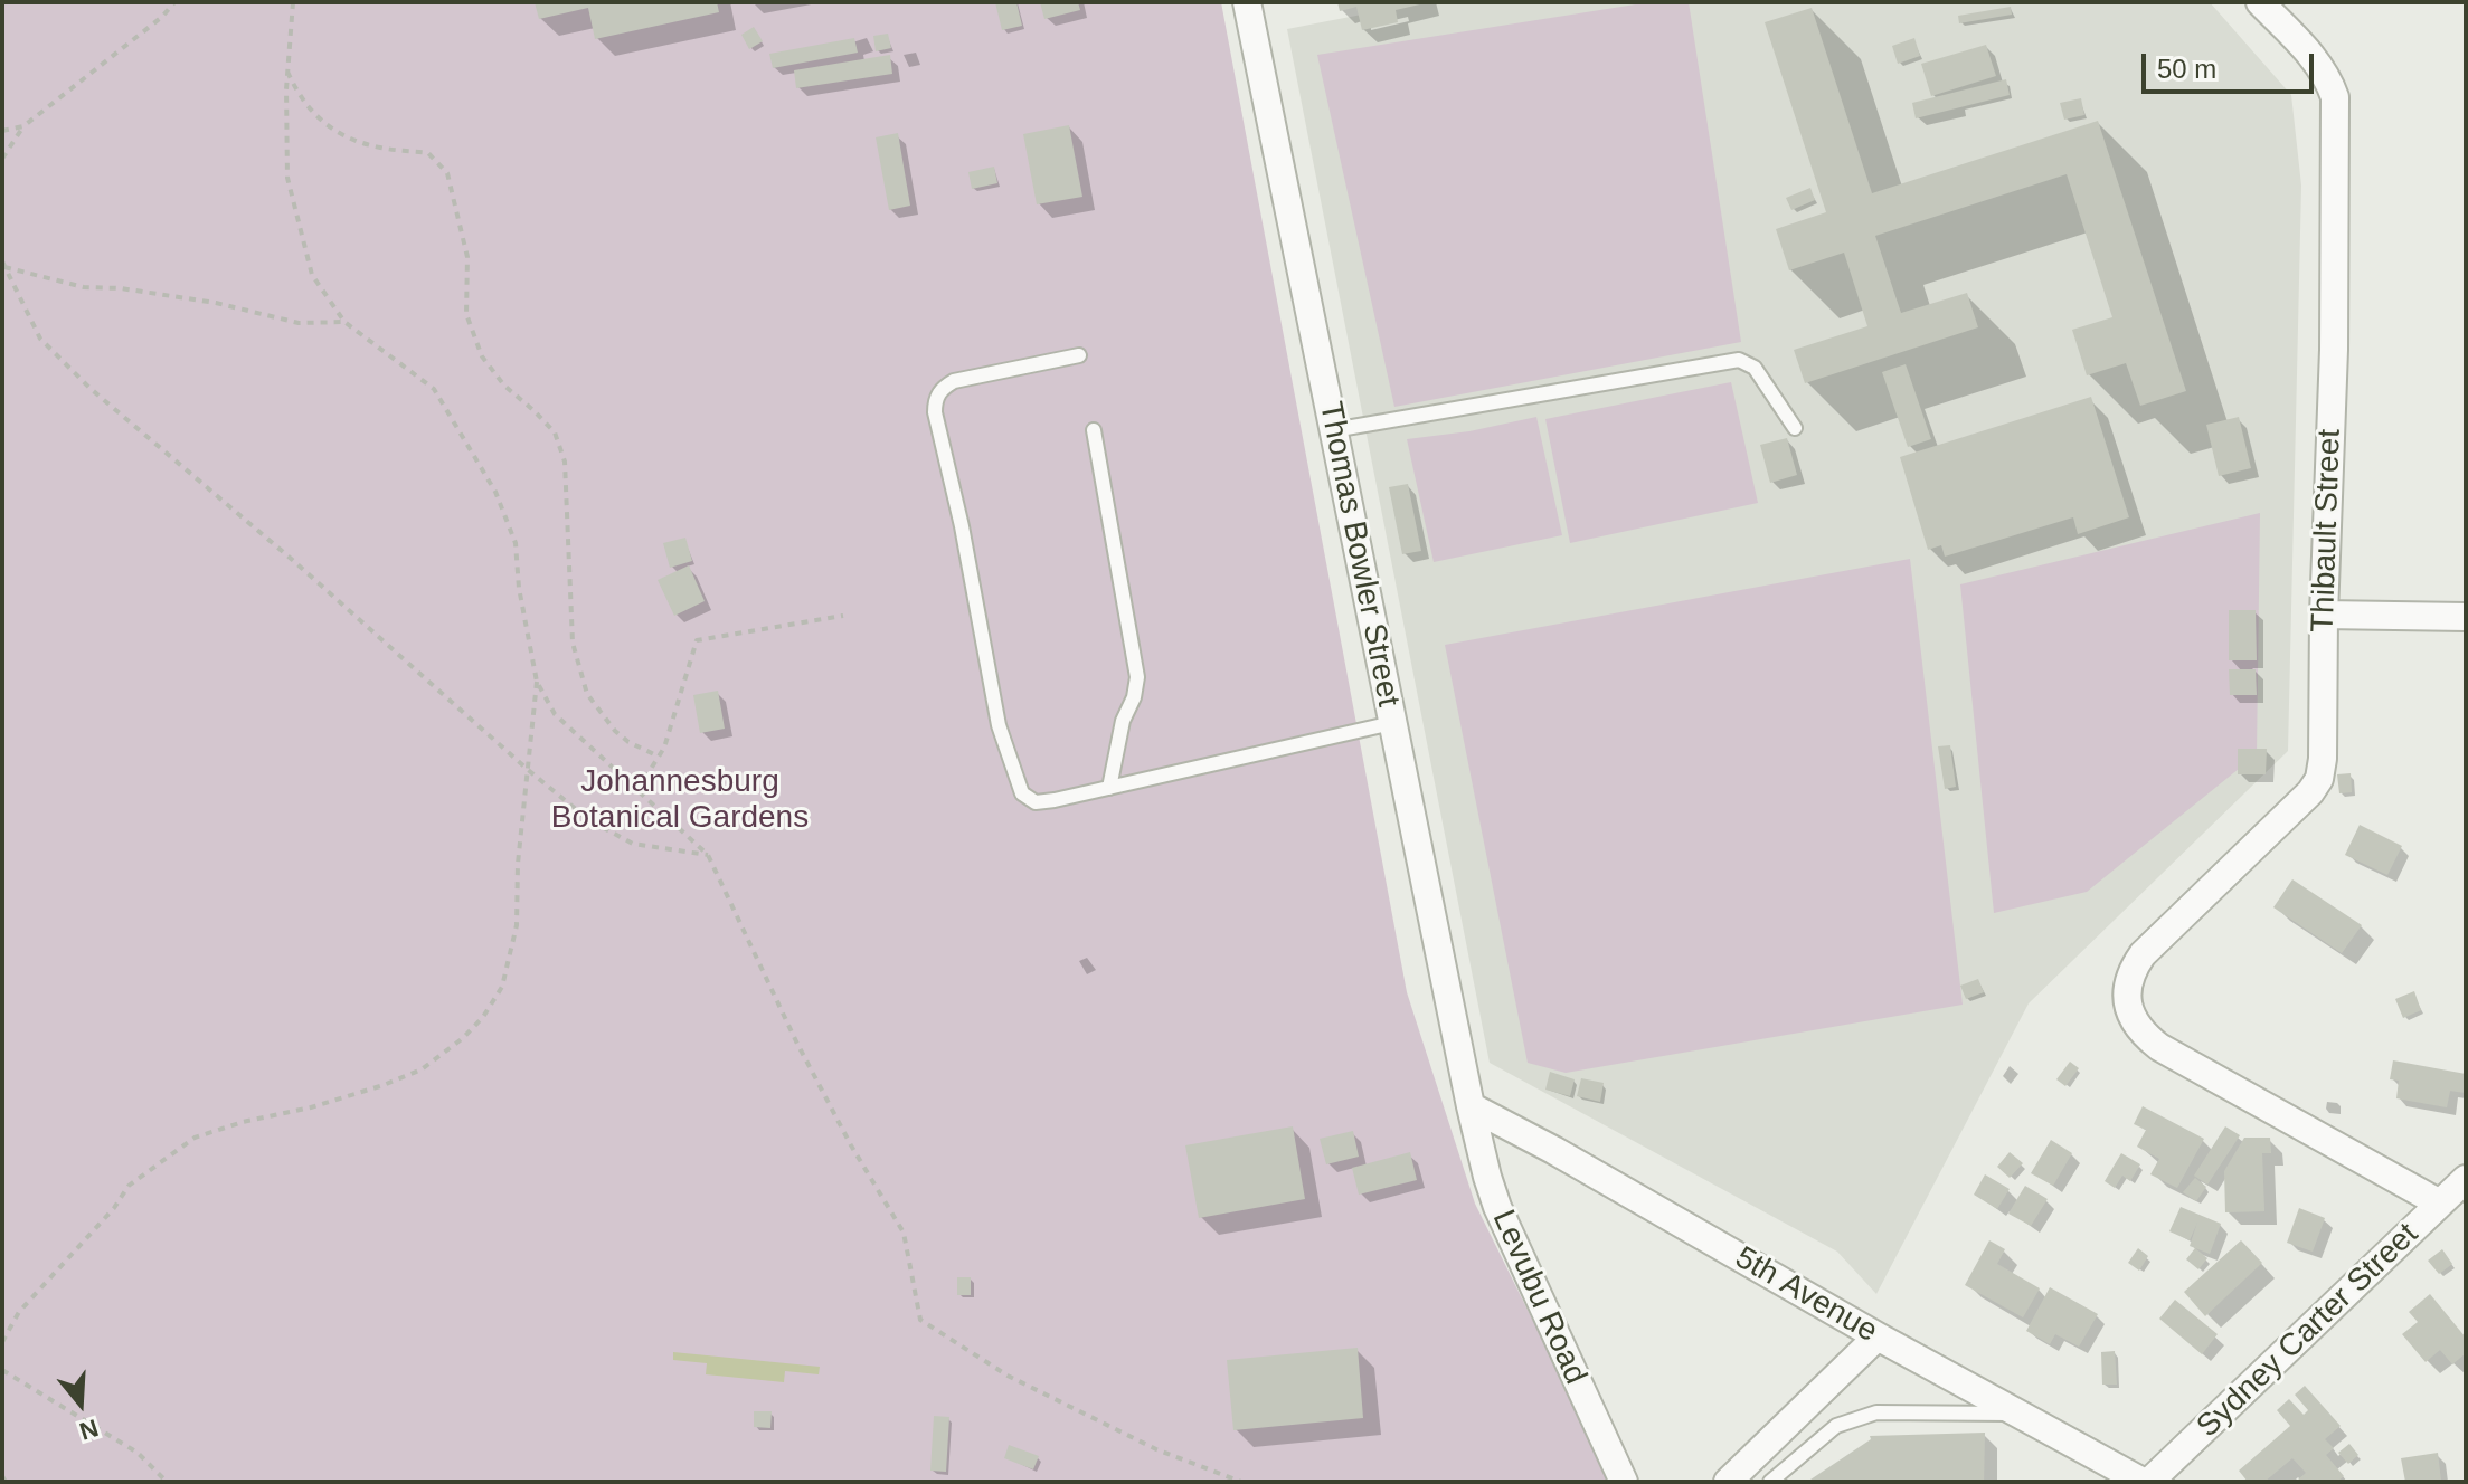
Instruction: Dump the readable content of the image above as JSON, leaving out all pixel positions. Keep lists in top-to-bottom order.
{
  "streets": {
    "street": [
      "Thibault Street",
      "Thomas Bowler Street",
      "5th Avenue",
      "Levubu Road",
      "Sydney Carter Street"
    ]
  },
  "crossings": [
    ["Thibault Street", "Sydney Carter Street"],
    ["Thomas Bowler Street", "5th Avenue"],
    ["Thomas Bowler Street", "Levubu Road"],
    ["5th Avenue", "Levubu Road"]
  ],
  "parks": ["Johannesburg Botanical Gardens"],
  "scale_bar": "50 m",
  "north": "bottom"
}
